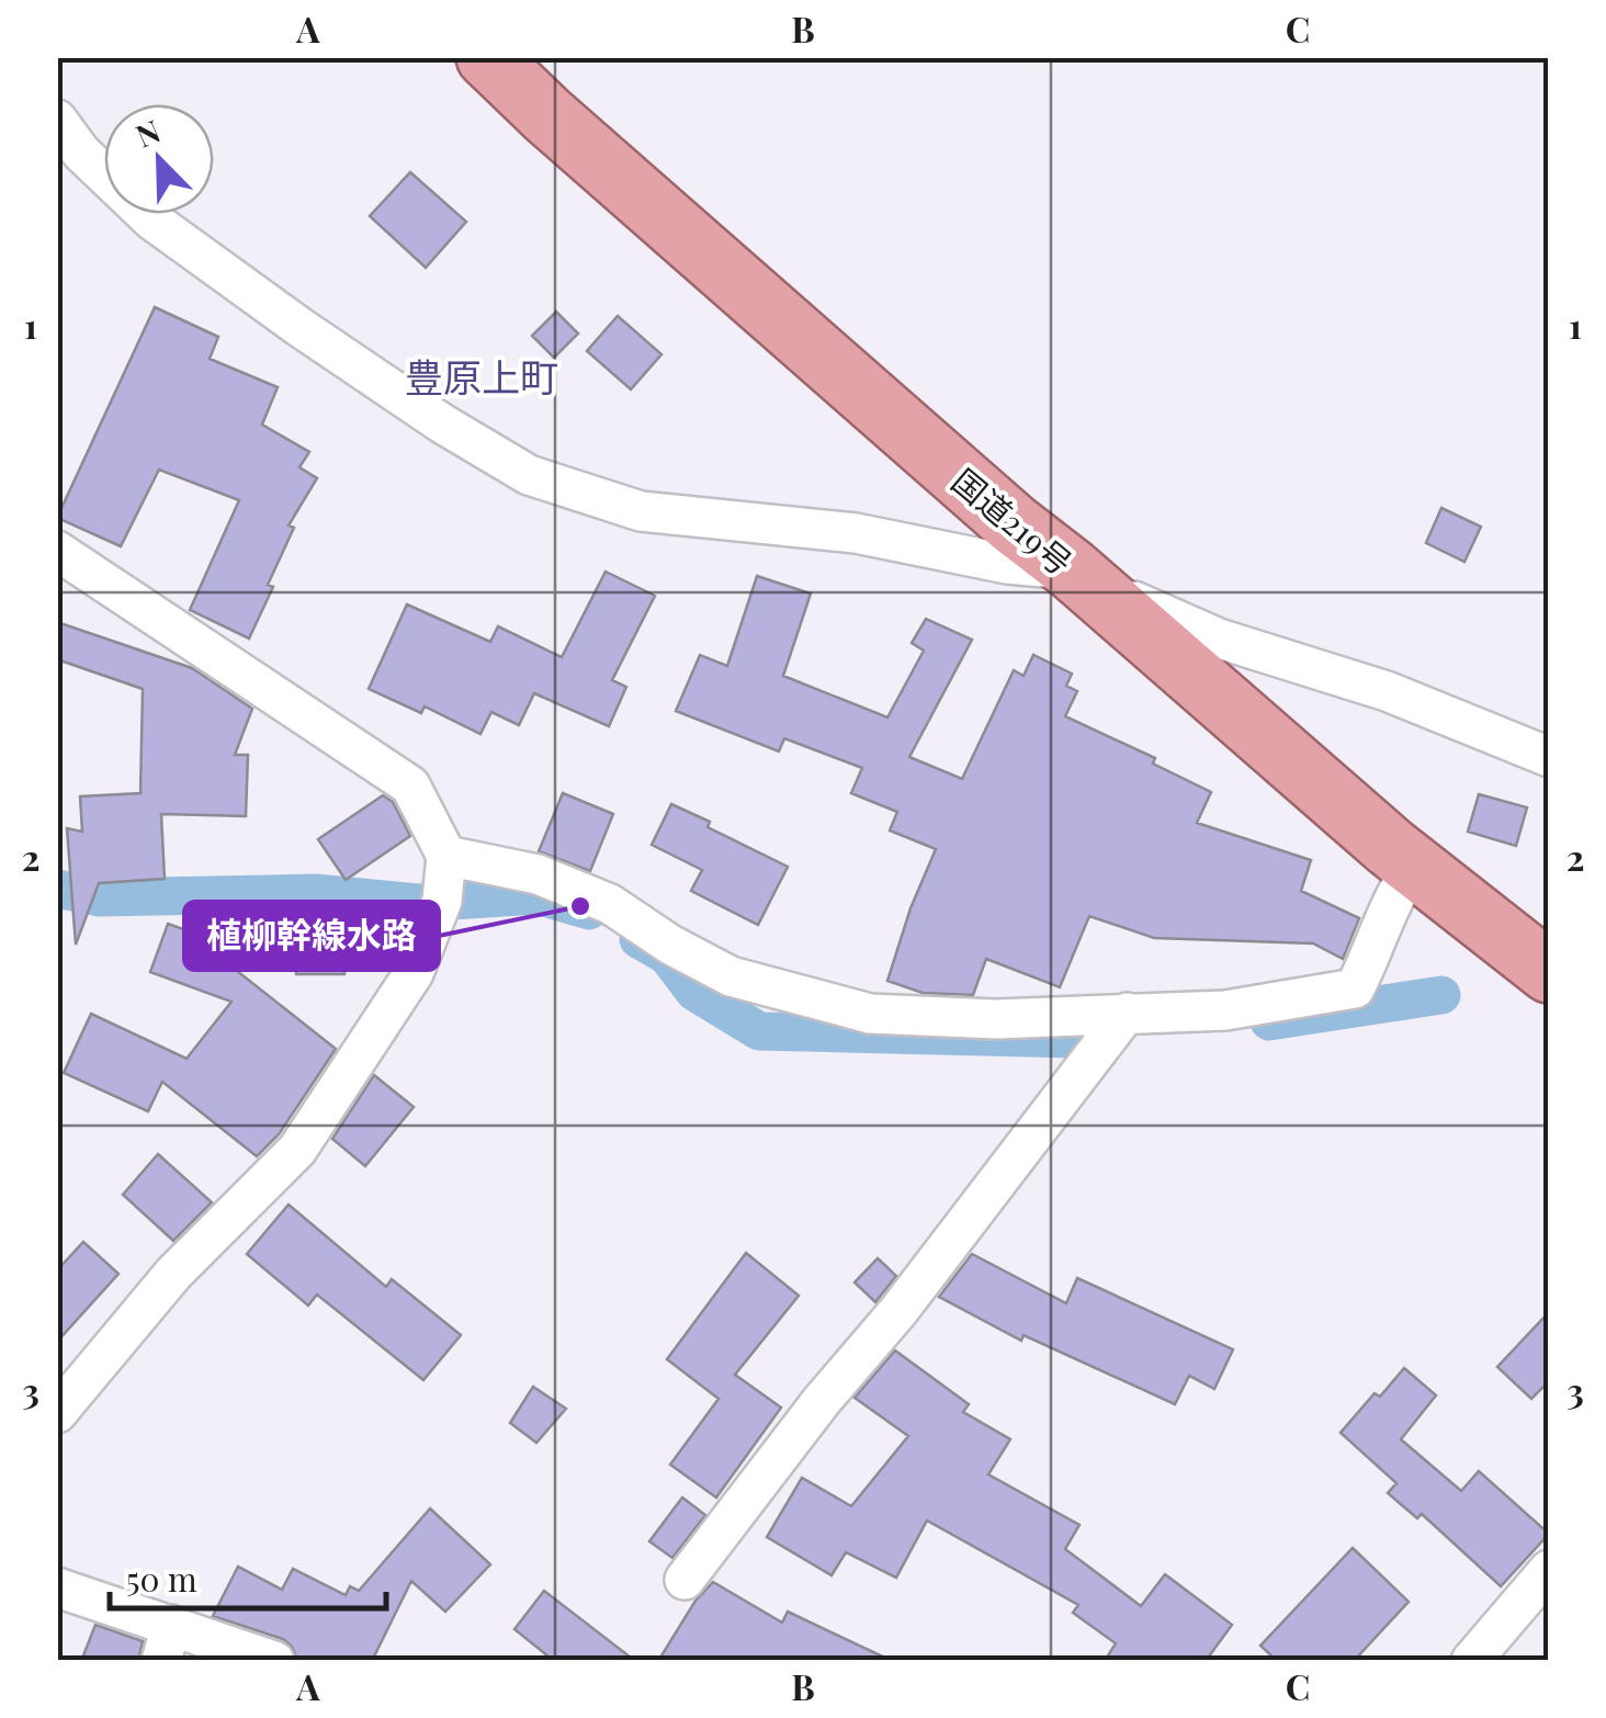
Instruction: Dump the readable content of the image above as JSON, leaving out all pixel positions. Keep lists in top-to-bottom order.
{
  "streets": {
    "highway": ["国道219号"]
  },
  "districts": ["豊原上町"],
  "places": ["植柳幹線水路"],
  "scale_bar": "50 m",
  "north": "top left",
  "grid": {
    "columns": ["A", "B", "C"],
    "rows": ["1", "2", "3"]
  }
}
